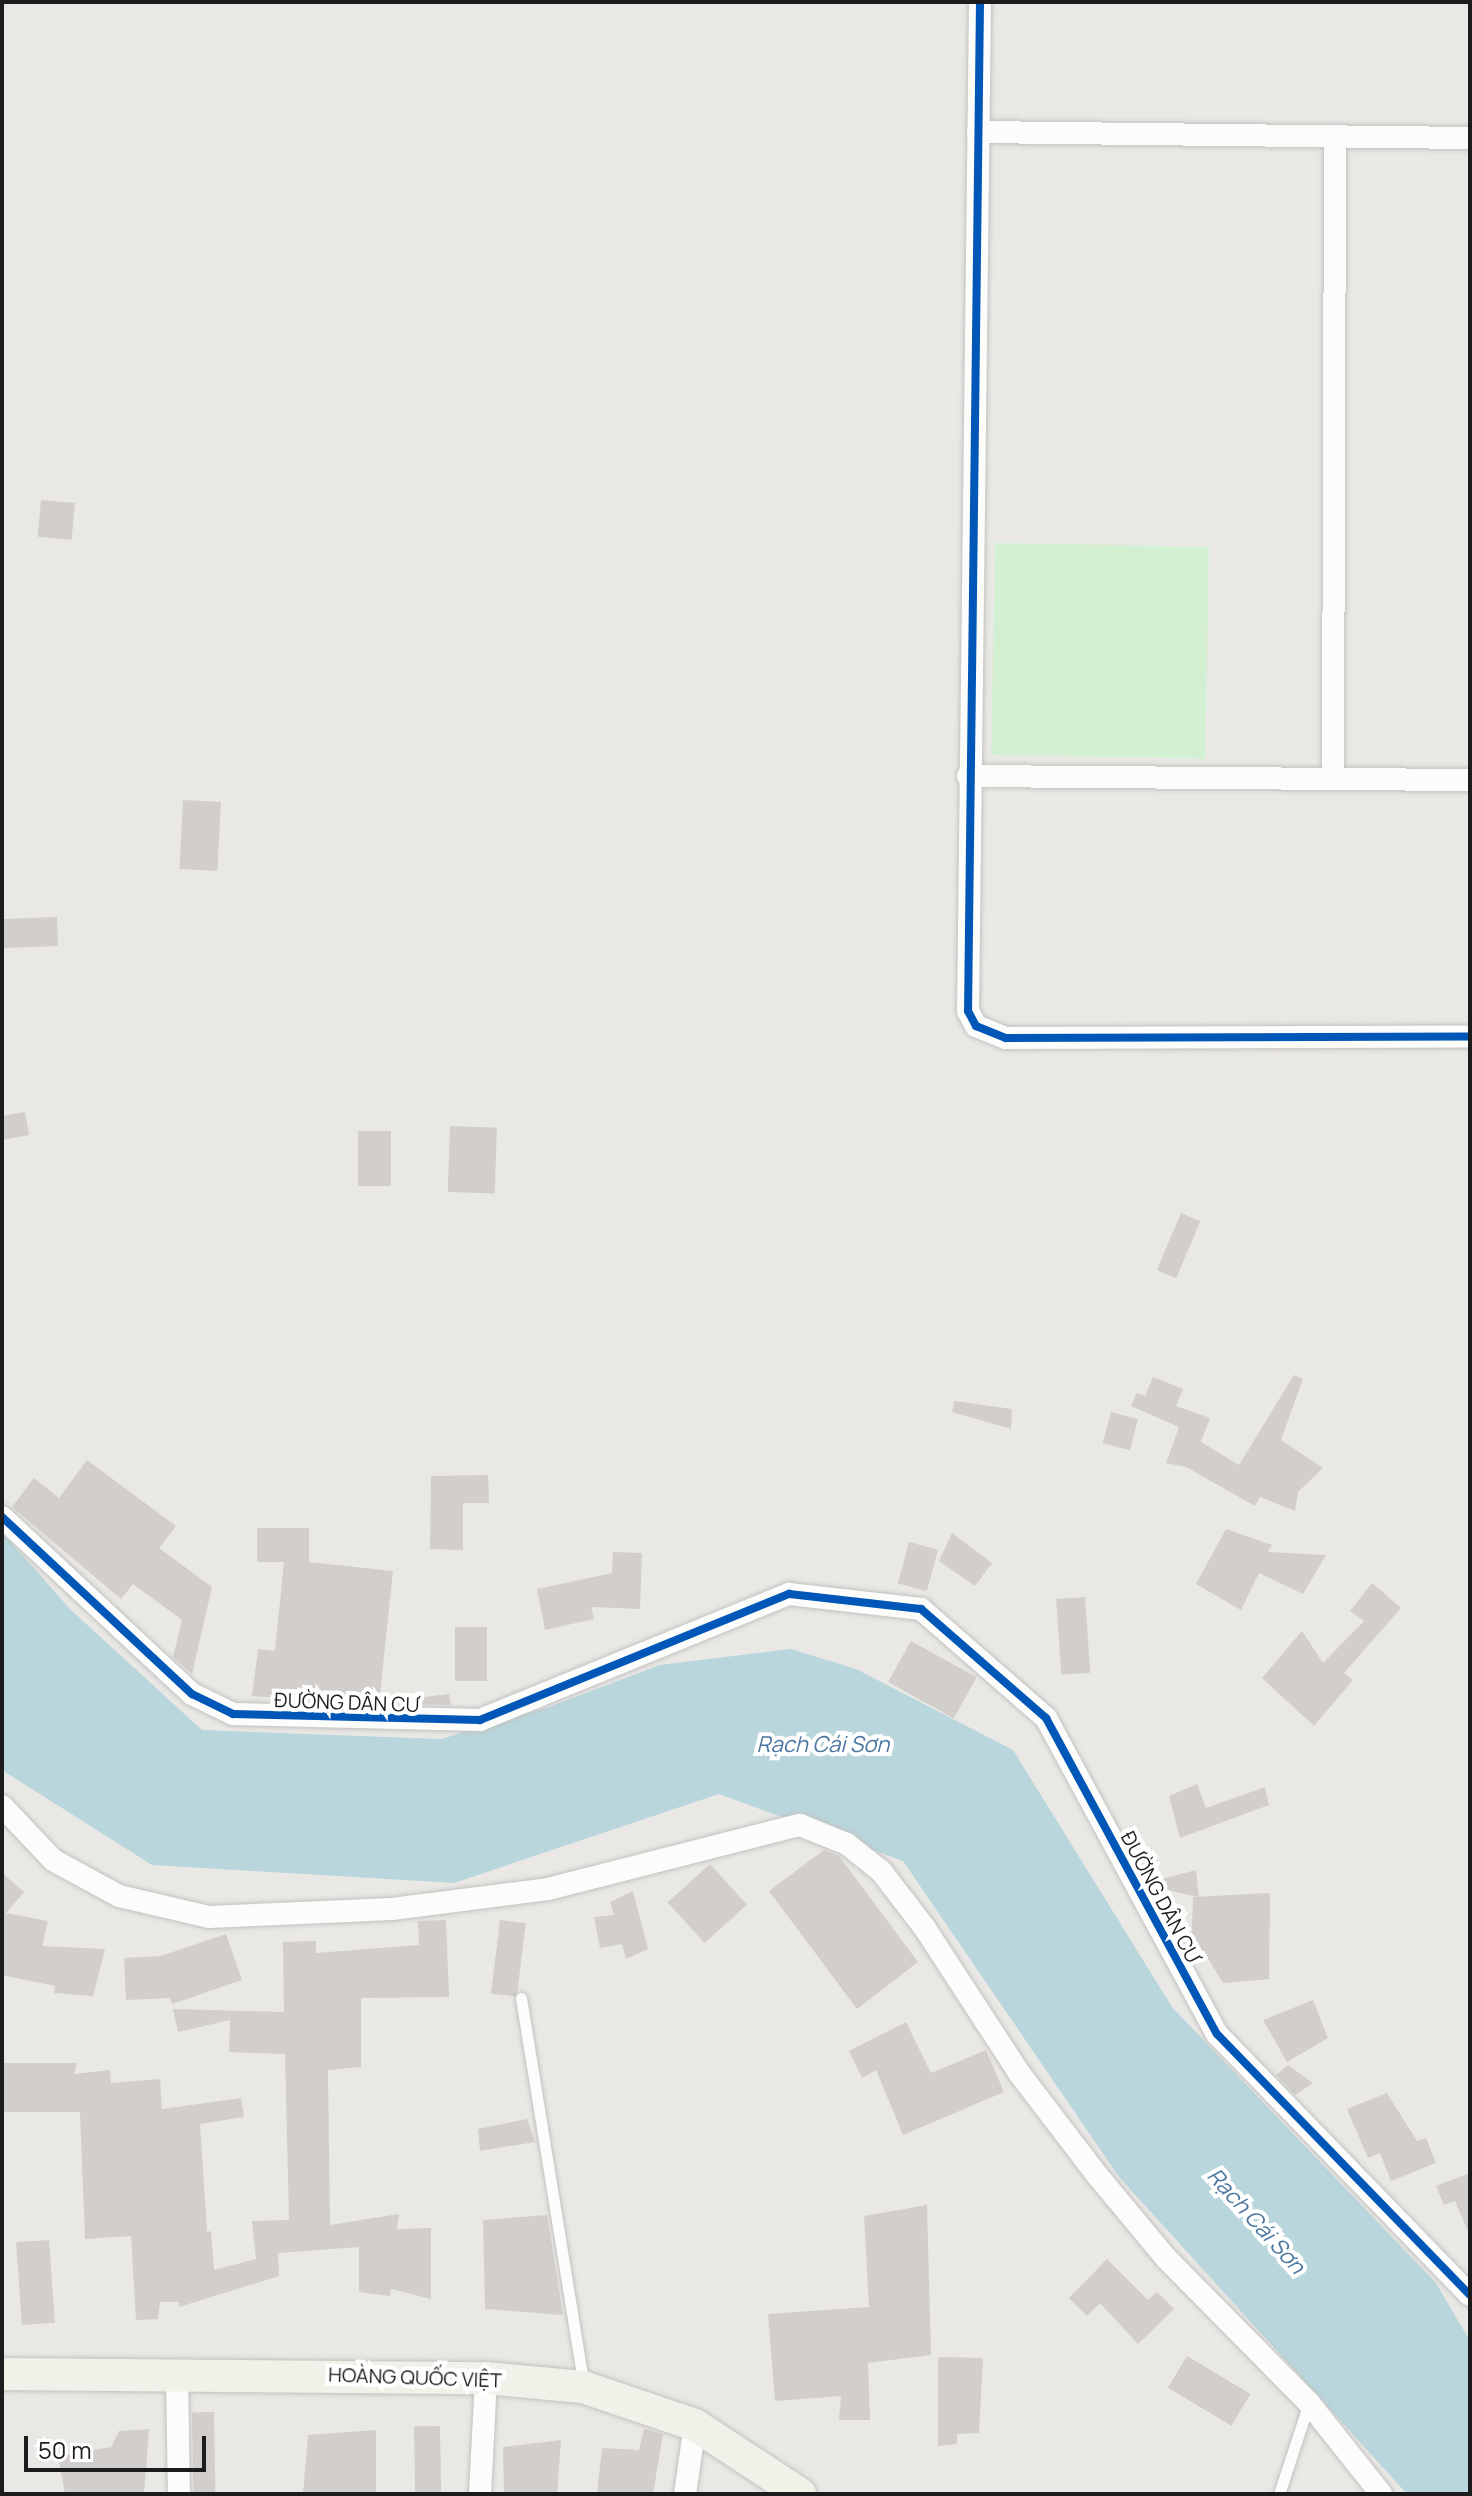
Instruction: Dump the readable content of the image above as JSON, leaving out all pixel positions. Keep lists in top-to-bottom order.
{
  "streets": {
    "street": ["ĐƯỜNG DÂN CƯ", "HOÀNG QUỐC VIỆT"]
  },
  "water": ["Rạch Cái Sơn"],
  "scale_bar": "50 m"
}
